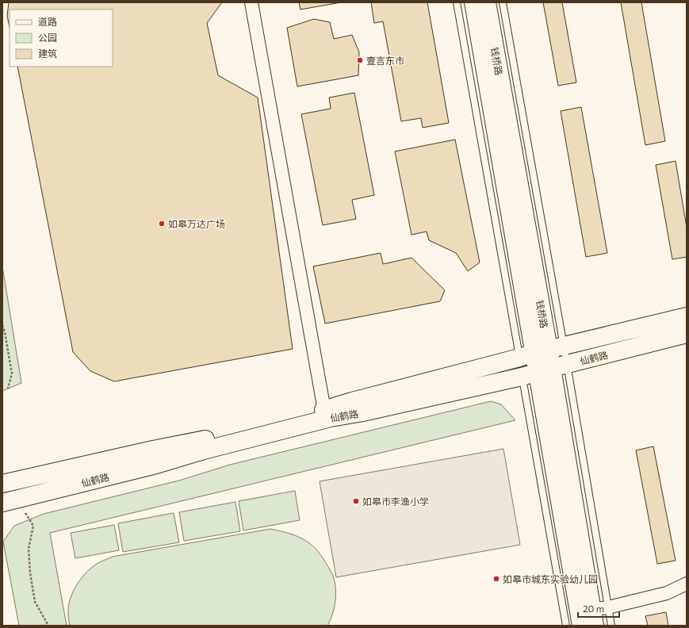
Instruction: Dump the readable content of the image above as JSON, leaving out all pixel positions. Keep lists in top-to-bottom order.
{
  "streets": {
    "street": ["钱桥路", "仙鹤路"]
  },
  "crossings": [
    ["钱桥路", "仙鹤路"]
  ],
  "places": [
    "壹言东市",
    "如皋万达广场",
    "如皋市李渔小学",
    "如皋市城东实验幼儿园"
  ],
  "legend": ["道路", "公园", "建筑"],
  "scale_bar": "20 m"
}
